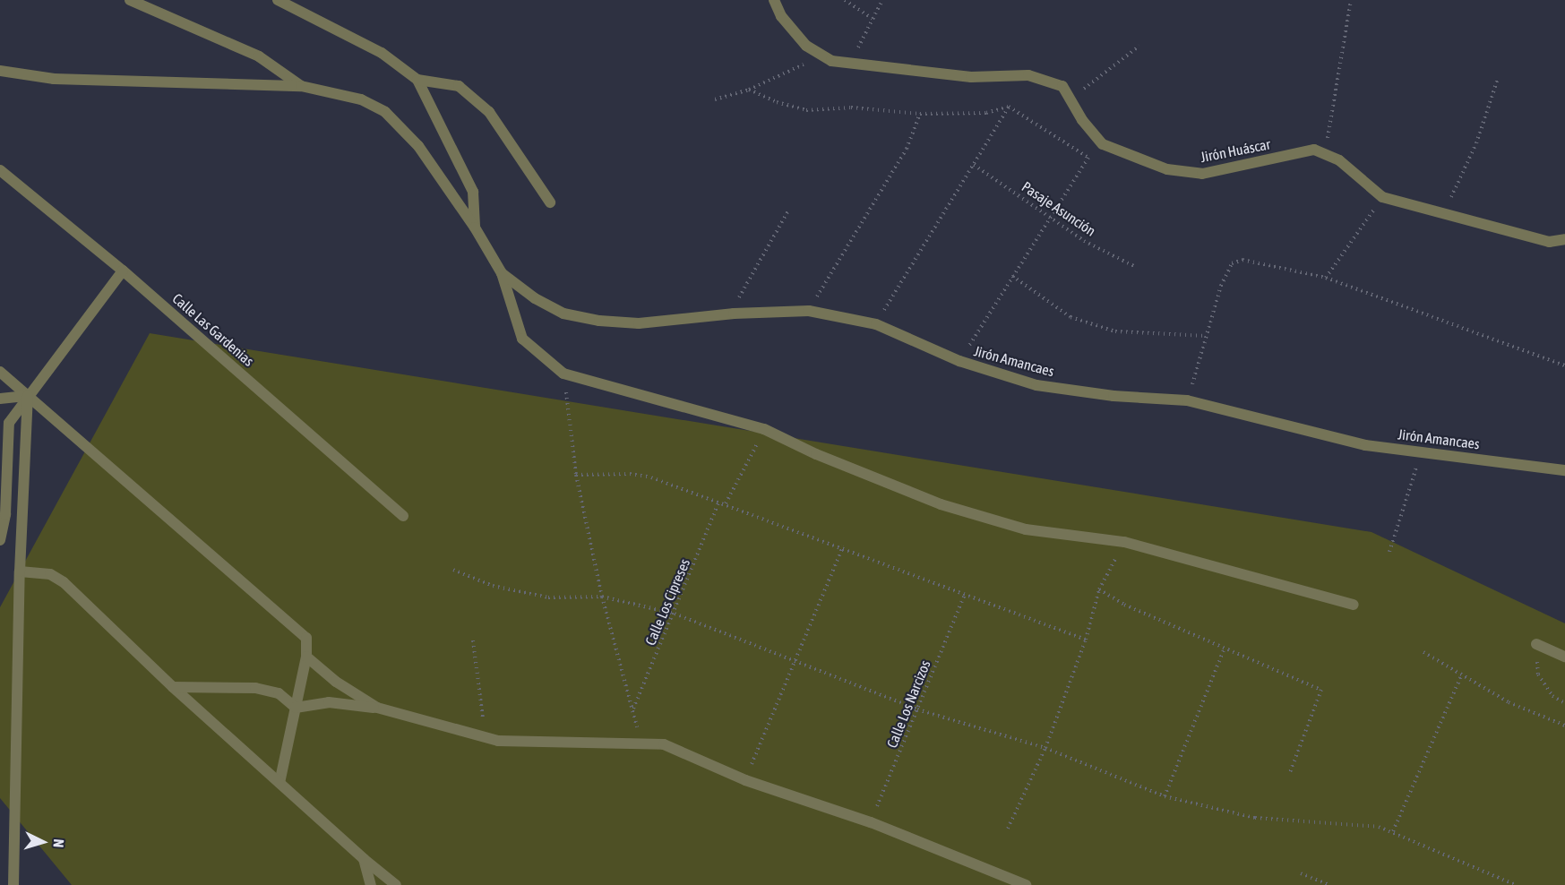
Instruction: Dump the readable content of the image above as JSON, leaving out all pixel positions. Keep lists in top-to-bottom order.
{
  "streets": {
    "street": ["Jirón Huáscar", "Calle Las Gardenias", "Jirón Amancaes"],
    "path": ["Pasaje Asunción", "Calle Los Cipreses", "Calle Los Narcizos"]
  },
  "north": "right"
}
